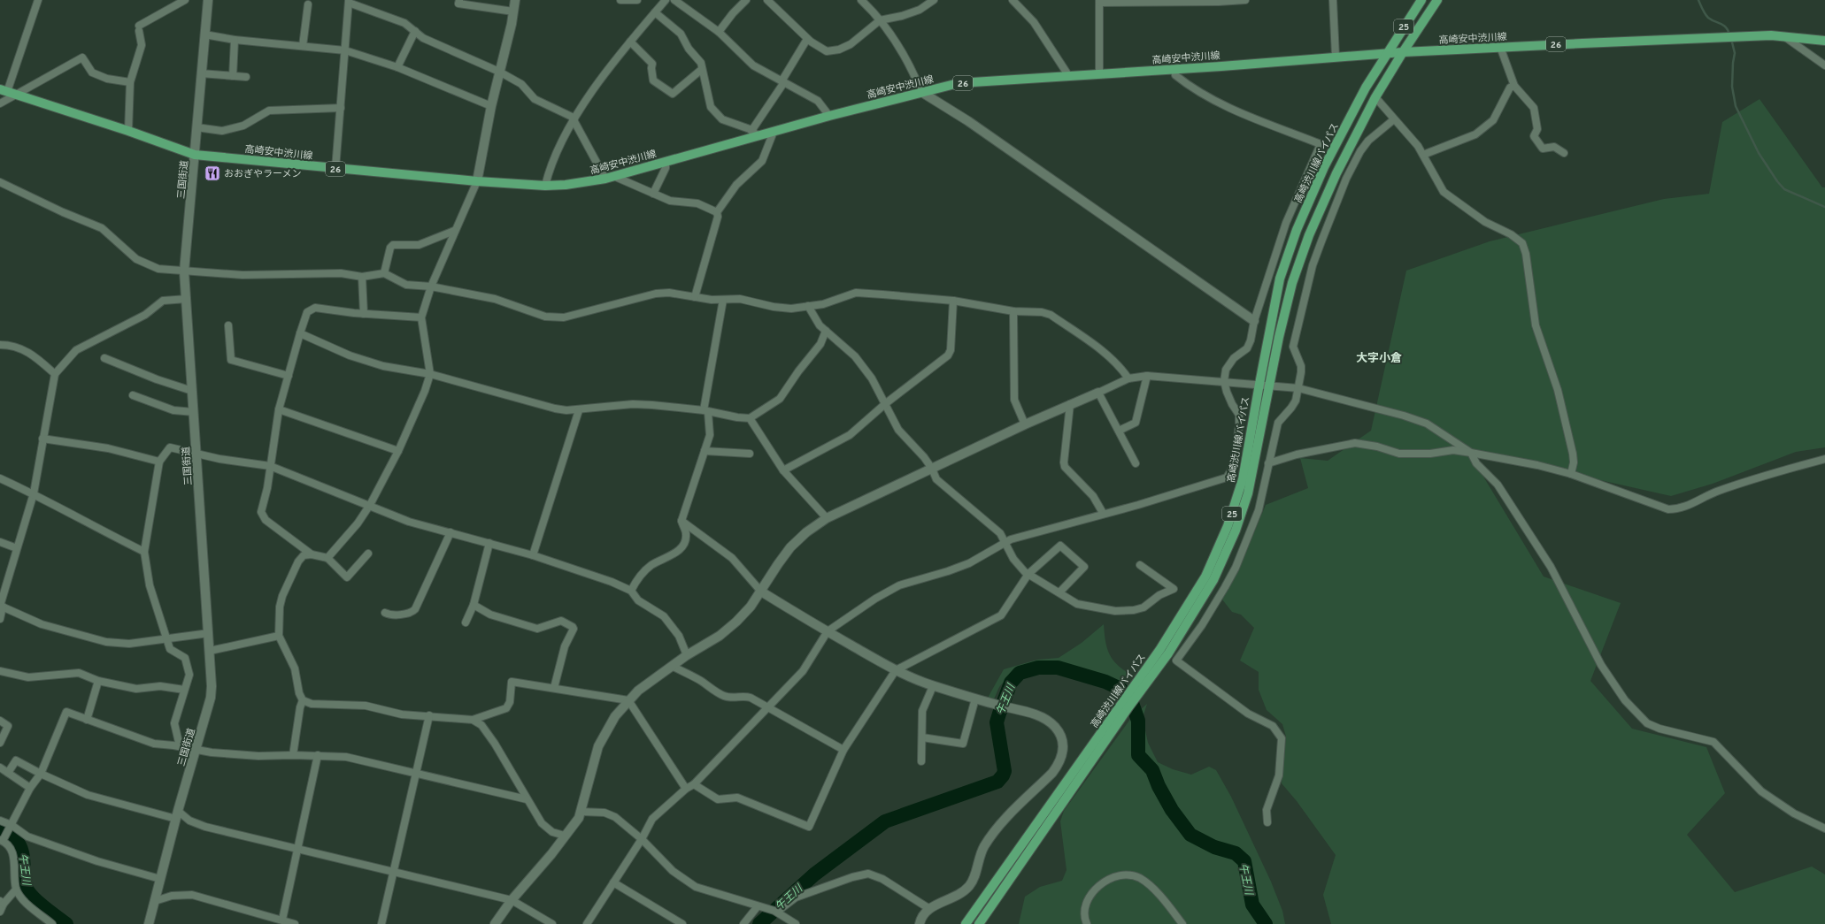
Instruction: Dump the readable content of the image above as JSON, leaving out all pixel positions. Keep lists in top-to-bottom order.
{
  "streets": {
    "main road": [
      "25",
      "高崎安中渋川線",
      "26",
      "高崎渋川線バイパス"
    ],
    "street": ["三国街道"]
  },
  "crossings": [
    ["高崎安中渋川線", "高崎渋川線バイパス"],
    ["高崎安中渋川線", "三国街道"]
  ],
  "districts": ["大字小倉"],
  "water": ["午王川"],
  "places": {
    "restaurant": ["おおぎやラーメン"]
  }
}
